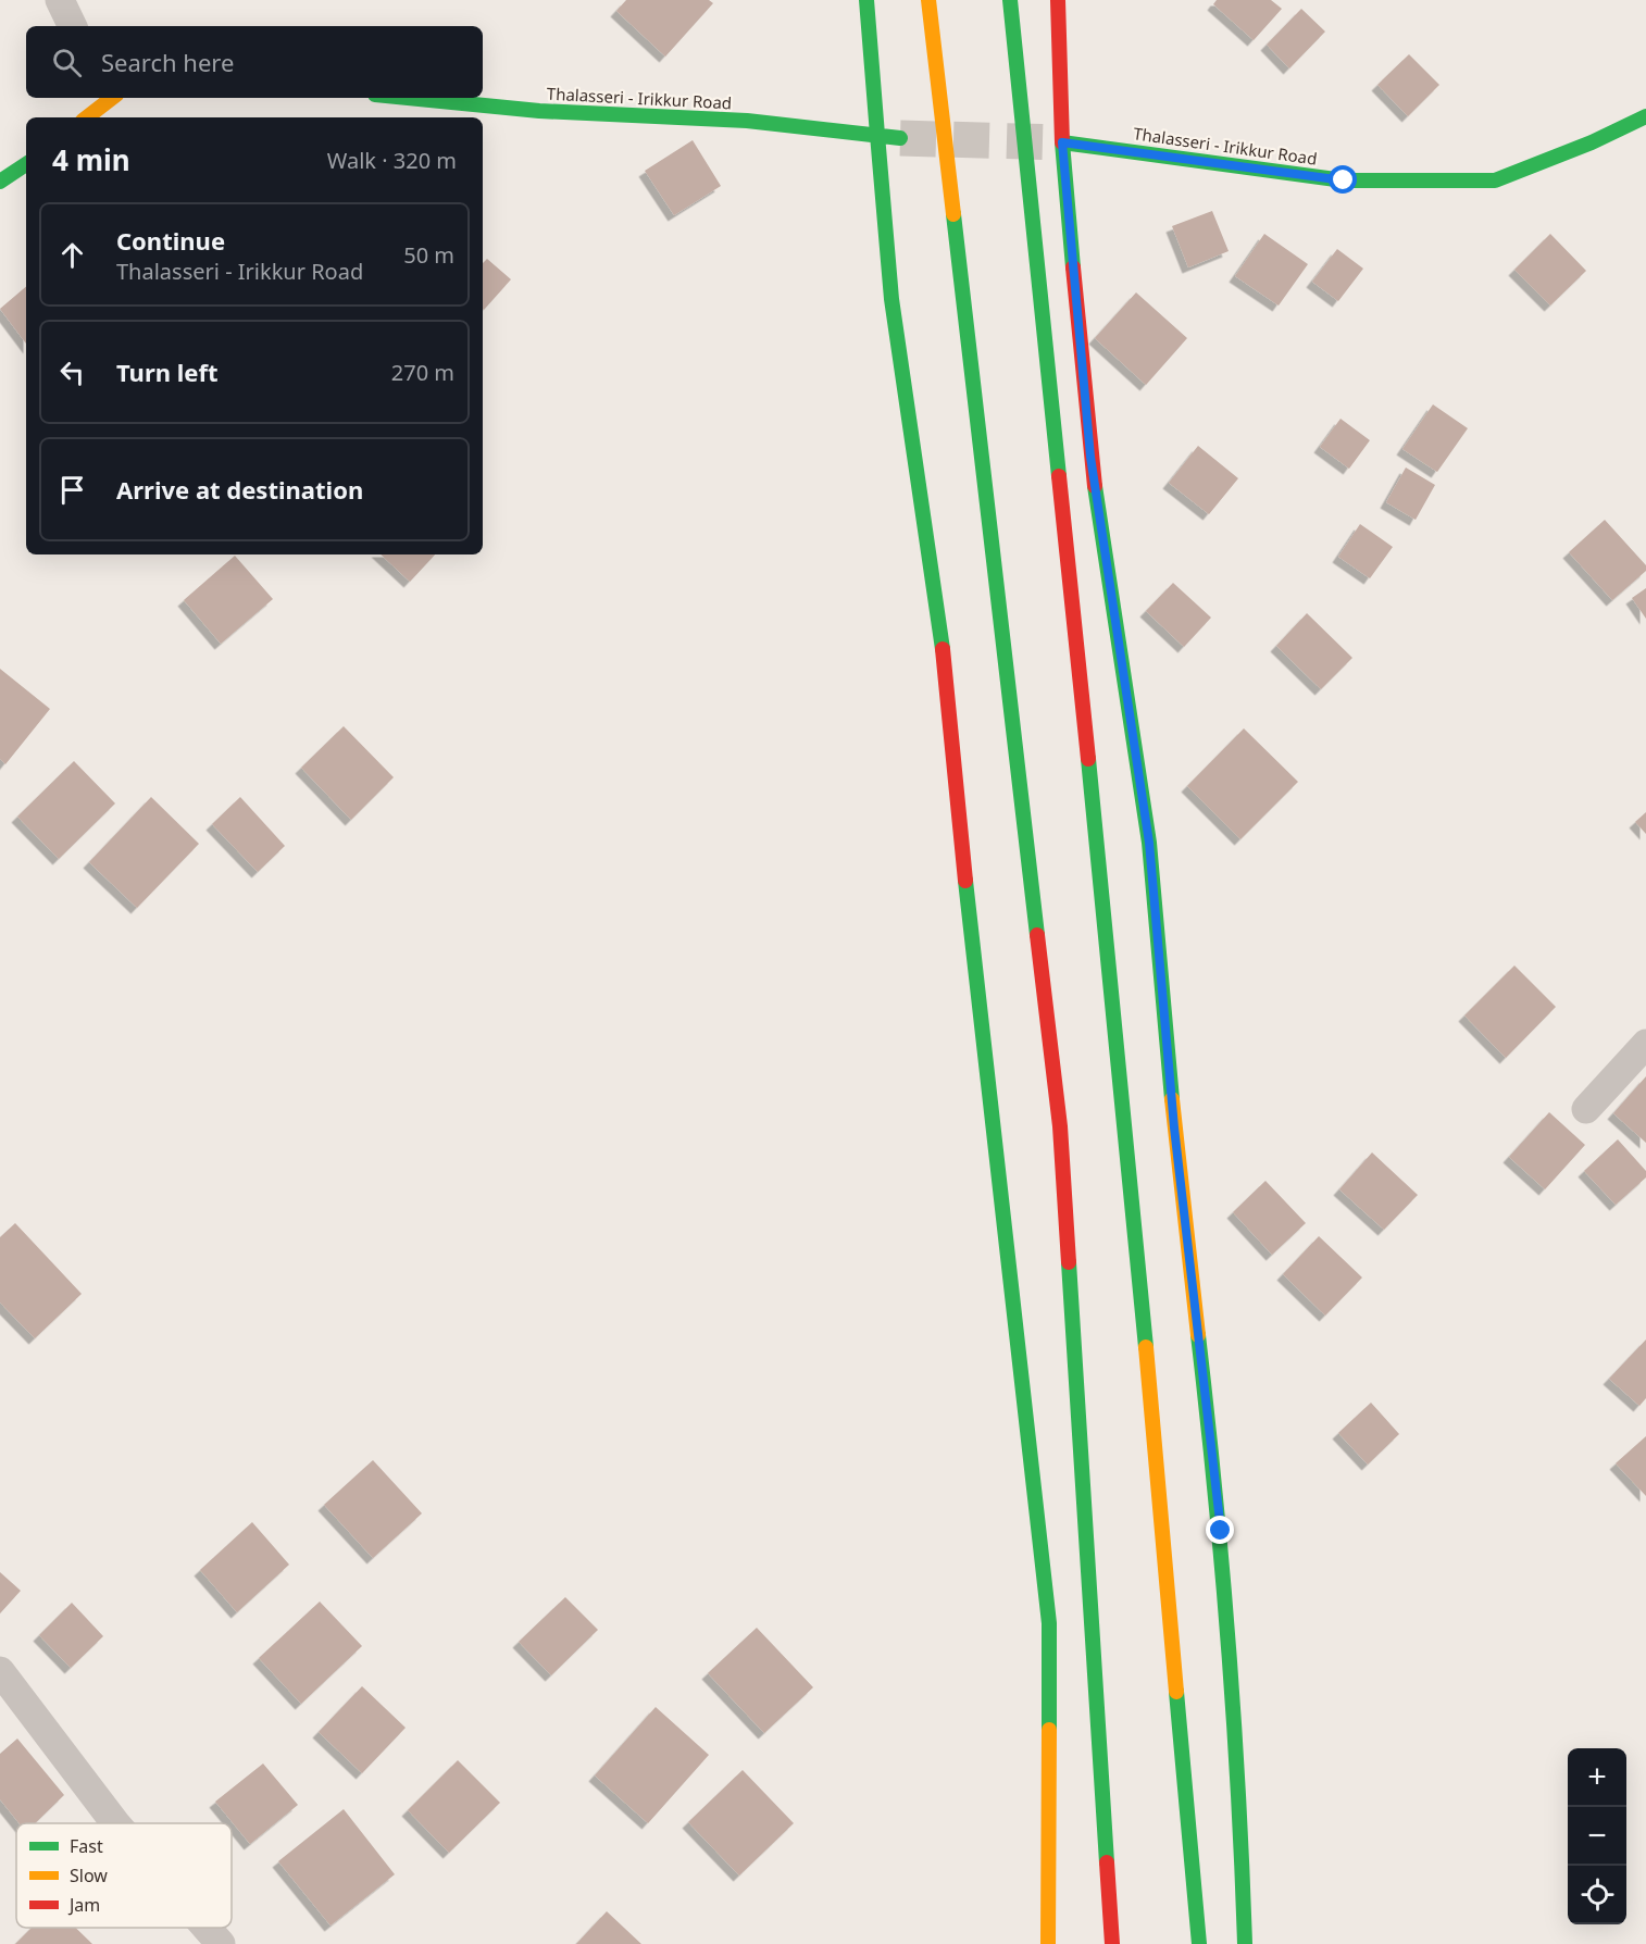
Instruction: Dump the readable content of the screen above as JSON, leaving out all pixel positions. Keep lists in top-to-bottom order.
{
  "streets": {
    "main road": ["Thalasseri - Irikkur Road"]
  },
  "legend": ["Fast", "Slow", "Jam"],
  "page": {
    "search": "Search here",
    "heading": ["4 min", "Walk · 320 m"],
    "list": [
      ["Continue", "Thalasseri - Irikkur Road", "50 m"],
      ["Turn left", "270 m"],
      "Arrive at destination"
    ],
    "map_buttons": ["+", "−"]
  }
}
